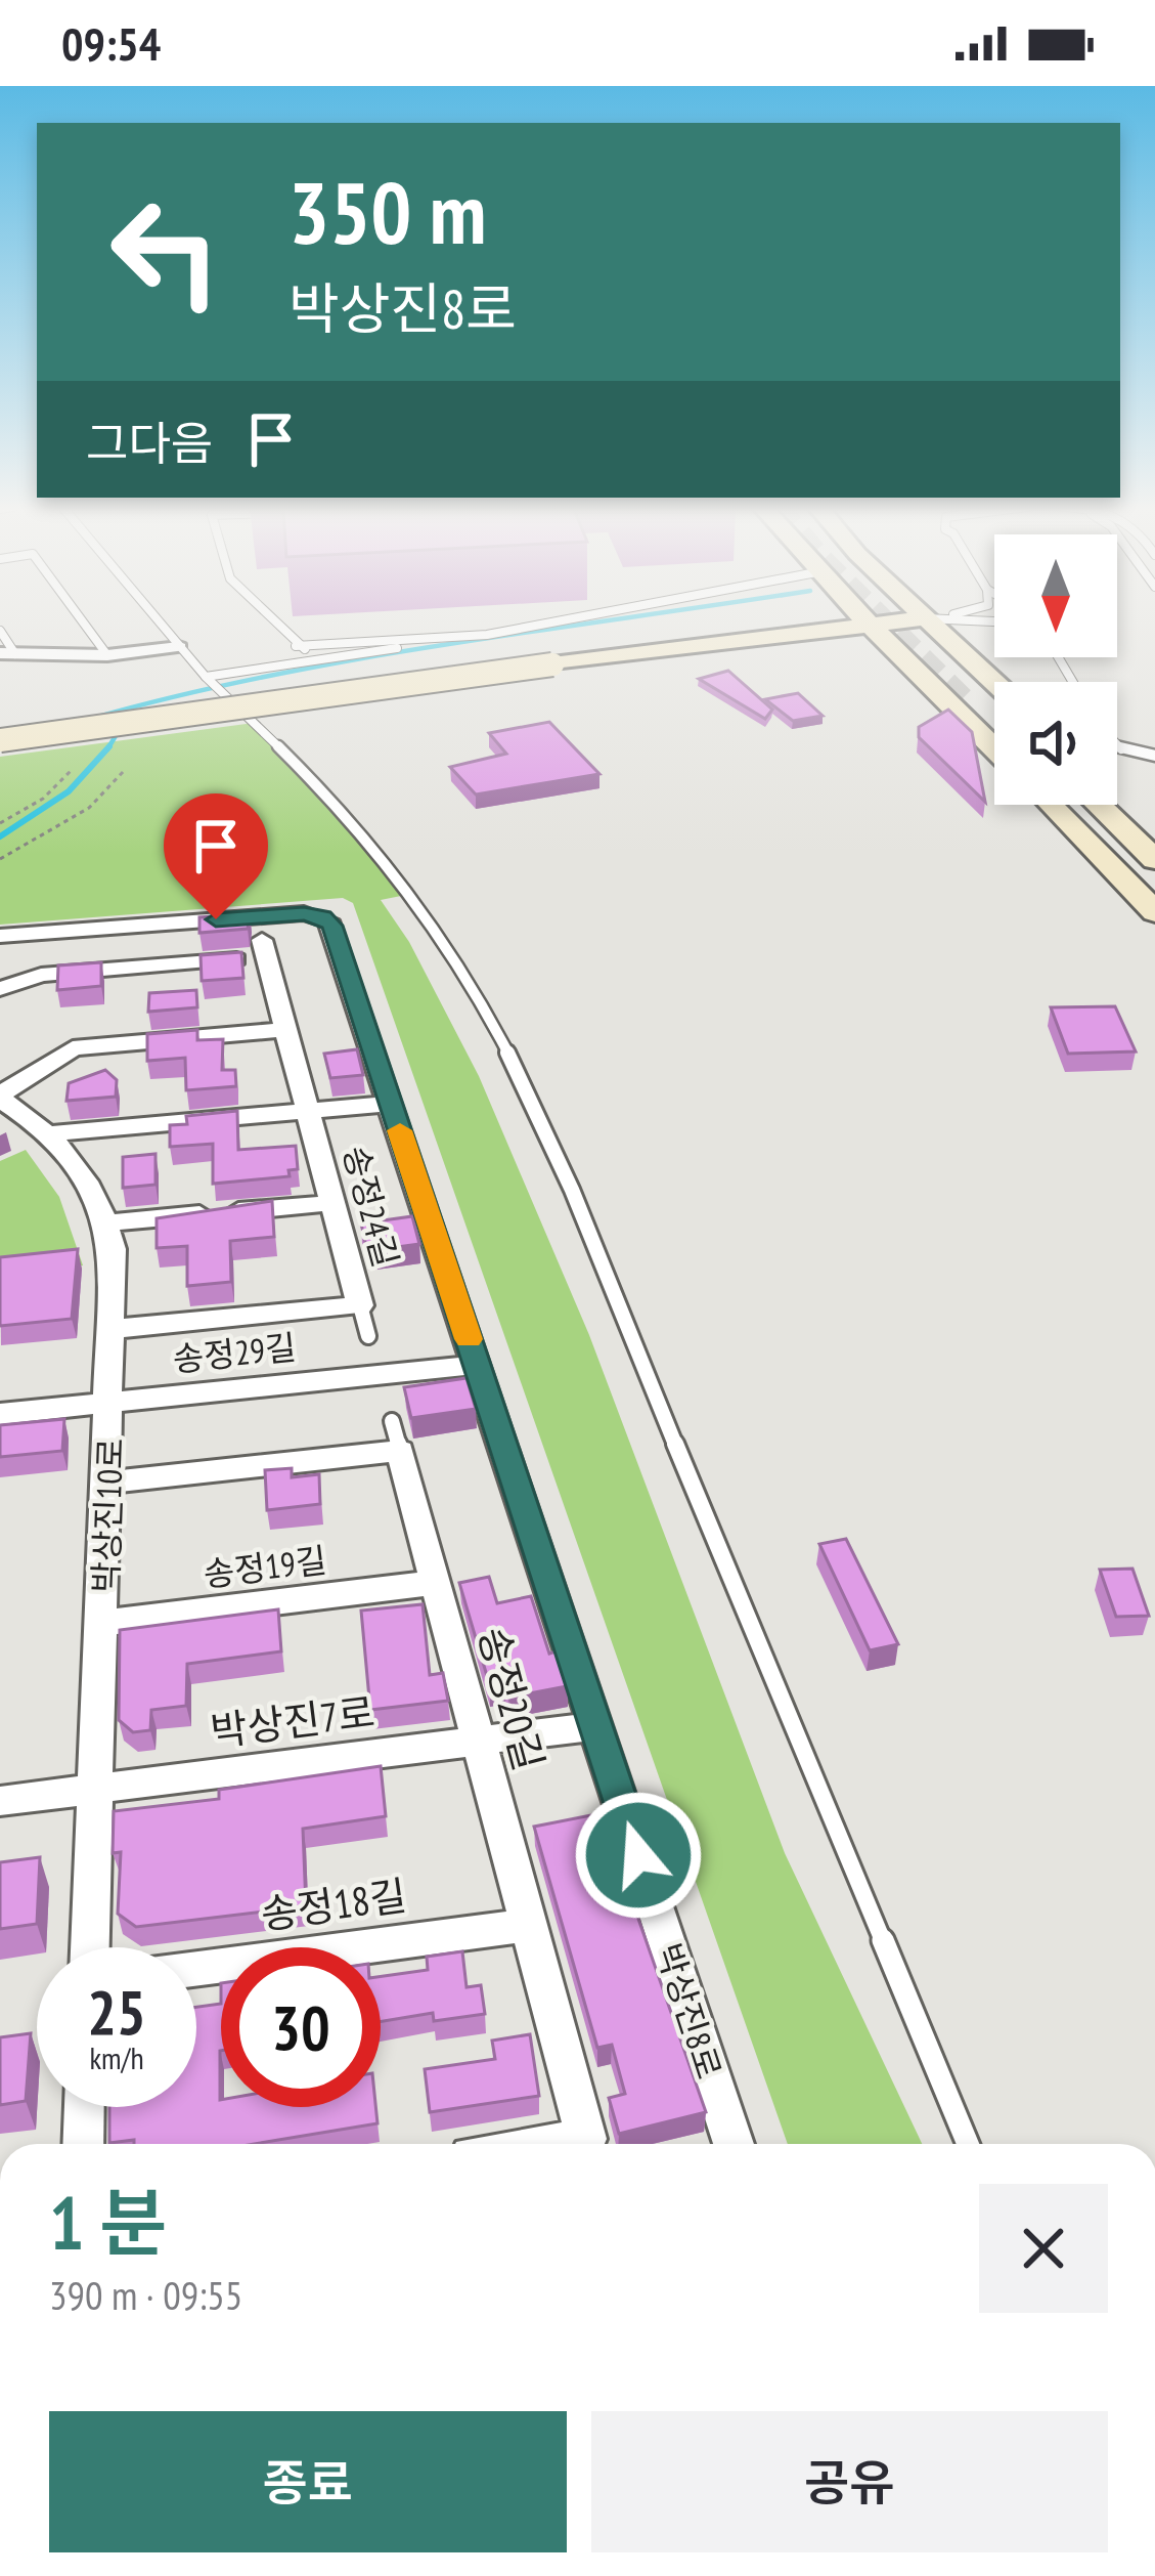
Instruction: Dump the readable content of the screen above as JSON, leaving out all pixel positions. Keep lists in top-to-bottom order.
{
  "streets": {
    "street": [
      "송정24길",
      "송정29길",
      "박상진10로",
      "송정19길",
      "송정20길",
      "박상진7로",
      "송정18길",
      "박상진8로"
    ]
  },
  "crossings": [
    ["송정24길", "박상진10로"],
    ["송정29길", "박상진10로"],
    ["송정29길", "박상진8로"],
    ["박상진10로", "송정19길"],
    ["박상진10로", "송정20길"],
    ["박상진10로", "박상진7로"],
    ["송정19길", "송정20길"],
    ["송정20길", "박상진7로"],
    ["송정20길", "송정18길"],
    ["박상진7로", "박상진8로"]
  ],
  "north": "bottom",
  "page": {
    "status": "09:54",
    "turn": ["350 m", "박상진8로"],
    "then": "그다음",
    "speed": "25 km/h",
    "limit": "30",
    "heading": ["1 분", "390 m · 09:55"],
    "buttons": ["종료", "공유"]
  }
}
